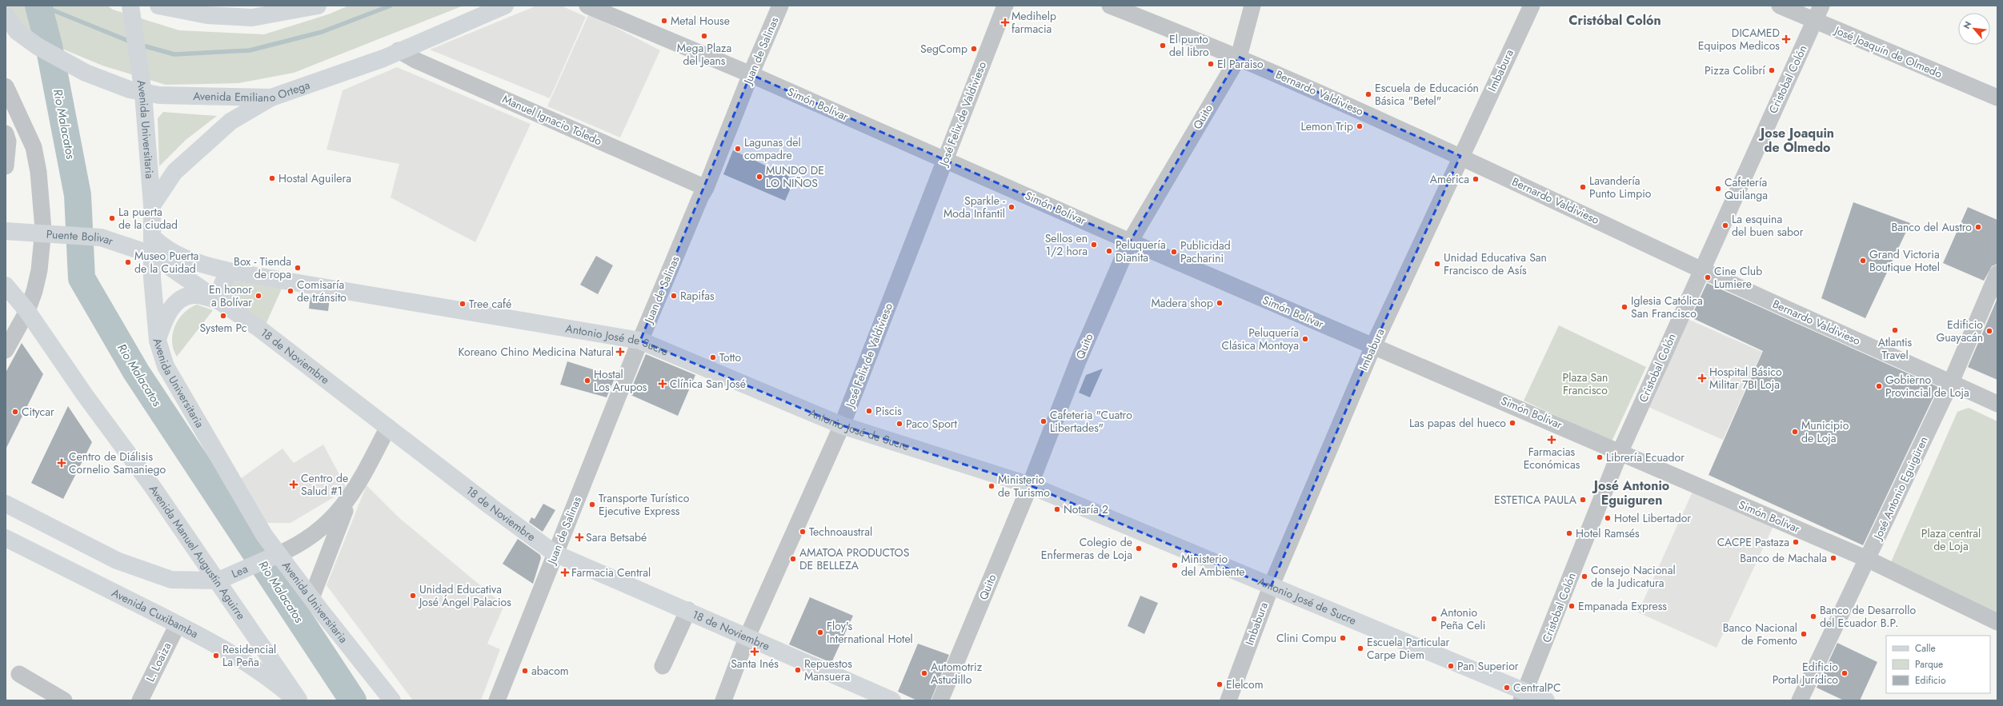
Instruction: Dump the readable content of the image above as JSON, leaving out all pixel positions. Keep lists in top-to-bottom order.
{
  "streets": {
    "street": [
      "Juan de Salinas",
      "José Joaquín de Olmedo",
      "Imbabura",
      "Cristobal Colón",
      "Avenida Emiliano Ortega",
      "Bernardo Valdivieso",
      "Simón Bolívar",
      "José Felix de Valdivieso",
      "Quito",
      "Manuel Ignacio Toledo",
      "Avenida Universitaria",
      "Puente Bolivar",
      "Antonio José de Sucre",
      "18 de Noviembre",
      "José Antonio Eguigüren",
      "Avenida Manuel Augustin Aguirre",
      "Lea",
      "Avenida Cuxibamba",
      "L. Loaiza"
    ]
  },
  "crossings": [
    ["Juan de Salinas", "Simón Bolívar"],
    ["Juan de Salinas", "Manuel Ignacio Toledo"],
    ["Juan de Salinas", "Antonio José de Sucre"],
    ["Juan de Salinas", "18 de Noviembre"],
    ["José Joaquín de Olmedo", "Cristobal Colón"],
    ["Imbabura", "Bernardo Valdivieso"],
    ["Imbabura", "Simón Bolívar"],
    ["Imbabura", "Antonio José de Sucre"],
    ["Cristobal Colón", "Bernardo Valdivieso"],
    ["Cristobal Colón", "Simón Bolívar"],
    ["Cristobal Colón", "Antonio José de Sucre"],
    ["Avenida Emiliano Ortega", "Manuel Ignacio Toledo"],
    ["Avenida Emiliano Ortega", "Avenida Universitaria"],
    ["Bernardo Valdivieso", "Quito"],
    ["Bernardo Valdivieso", "José Antonio Eguigüren"],
    ["Simón Bolívar", "José Felix de Valdivieso"],
    ["Simón Bolívar", "Quito"],
    ["Simón Bolívar", "José Antonio Eguigüren"],
    ["José Felix de Valdivieso", "Antonio José de Sucre"],
    ["José Felix de Valdivieso", "18 de Noviembre"],
    ["Quito", "Antonio José de Sucre"],
    ["Avenida Universitaria", "Puente Bolivar"],
    ["Avenida Universitaria", "Antonio José de Sucre"],
    ["Avenida Universitaria", "18 de Noviembre"],
    ["Avenida Universitaria", "Lea"],
    ["Puente Bolivar", "18 de Noviembre"],
    ["Avenida Manuel Augustin Aguirre", "Lea"],
    ["Avenida Cuxibamba", "L. Loaiza"]
  ],
  "districts": ["Cristóbal Colón", "Jose Joaquin de Olmedo", "José Antonio Eguiguren"],
  "water": ["Rio Malacatos"],
  "parks": ["Plaza San Francisco", "Plaza central de Loja"],
  "places": {
    "other": [
      "Metal House",
      "Mega Plaza del Jeans",
      "El punto del libro",
      "SegComp",
      "El Paraiso",
      "Pizza Colibrí",
      "Escuela de Educación Básica \"Betel\"",
      "Lemon Trip",
      "Lagunas del compadre",
      "MUNDO DE LO NIÑOS",
      "Hostal Aguilera",
      "América",
      "Lavandería Punto Limpio",
      "Cafetería Quilanga",
      "Sparkle - Moda Infantil",
      "La puerta de la ciudad",
      "La esquina del buen sabor",
      "Banco del Austro",
      "Sellos en 1/2 hora",
      "Peluquería Dianita",
      "Publicidad Pacharini",
      "Grand Victoria Boutique Hotel",
      "Museo Puerta de la Cuidad",
      "Unidad Educativa San Francisco de Asís",
      "Box - Tienda de ropa",
      "Cine Club Lumiere",
      "Comisaría de tránsito",
      "En honor a Bolívar",
      "Rapifas",
      "Madera shop",
      "Tree café",
      "Iglesia Católica San Francisco",
      "System Pc",
      "Atlantis Travel",
      "Edificio Guayacán",
      "Peluquería Clásica Montoya",
      "Totto",
      "Hostal Los Arupos",
      "Gobierno Provincial de Loja",
      "Piscis",
      "Citycar",
      "Cafeteria \"Cuatro Libertades\"",
      "Las papas del hueco",
      "Paco Sport",
      "Municipio de Loja",
      "Librería Ecuador",
      "Ministerio de Turismo",
      "ESTETICA PAULA",
      "Transporte Turístico Ejecutive Express",
      "Notaría 2",
      "Hotel Libertador",
      "Technoaustral",
      "Hotel Ramsés",
      "CACPE Pastaza",
      "Colegio de Enfermeras de Loja",
      "Banco de Machala",
      "AMATOA PRODUCTOS DE BELLEZA",
      "Ministerio del Ambiente",
      "Consejo Nacional de la Judicatura",
      "Unidad Educativa José Ángel Palacios",
      "Empanada Express",
      "Banco de Desarrollo del Ecuador B.P.",
      "Antonio Peña Celi",
      "Floy's International Hotel",
      "Banco Nacional de Fomento",
      "Clini Compu",
      "Escuela Particular Carpe Diem",
      "Residencial La Peña",
      "Pan Superior",
      "Repuestos Mansuera",
      "abacom",
      "Automotriz Astudillo",
      "Edificio Portal Jurídico",
      "Elelcom",
      "CentralPC"
    ],
    "health": [
      "Medihelp farmacia",
      "DICAMED Equipos Medicos",
      "Koreano Chino Medicina Natural",
      "Hospital Básico Militar 7BI Loja",
      "Clínica San José",
      "Farmacias Económicas",
      "Centro de Diálisis Cornelio Samaniego",
      "Centro de Salud #1",
      "Sara Betsabé",
      "Farmacia Central",
      "Santa Inés"
    ]
  },
  "legend": ["Calle", "Parque", "Edificio"],
  "north": "top left"
}
